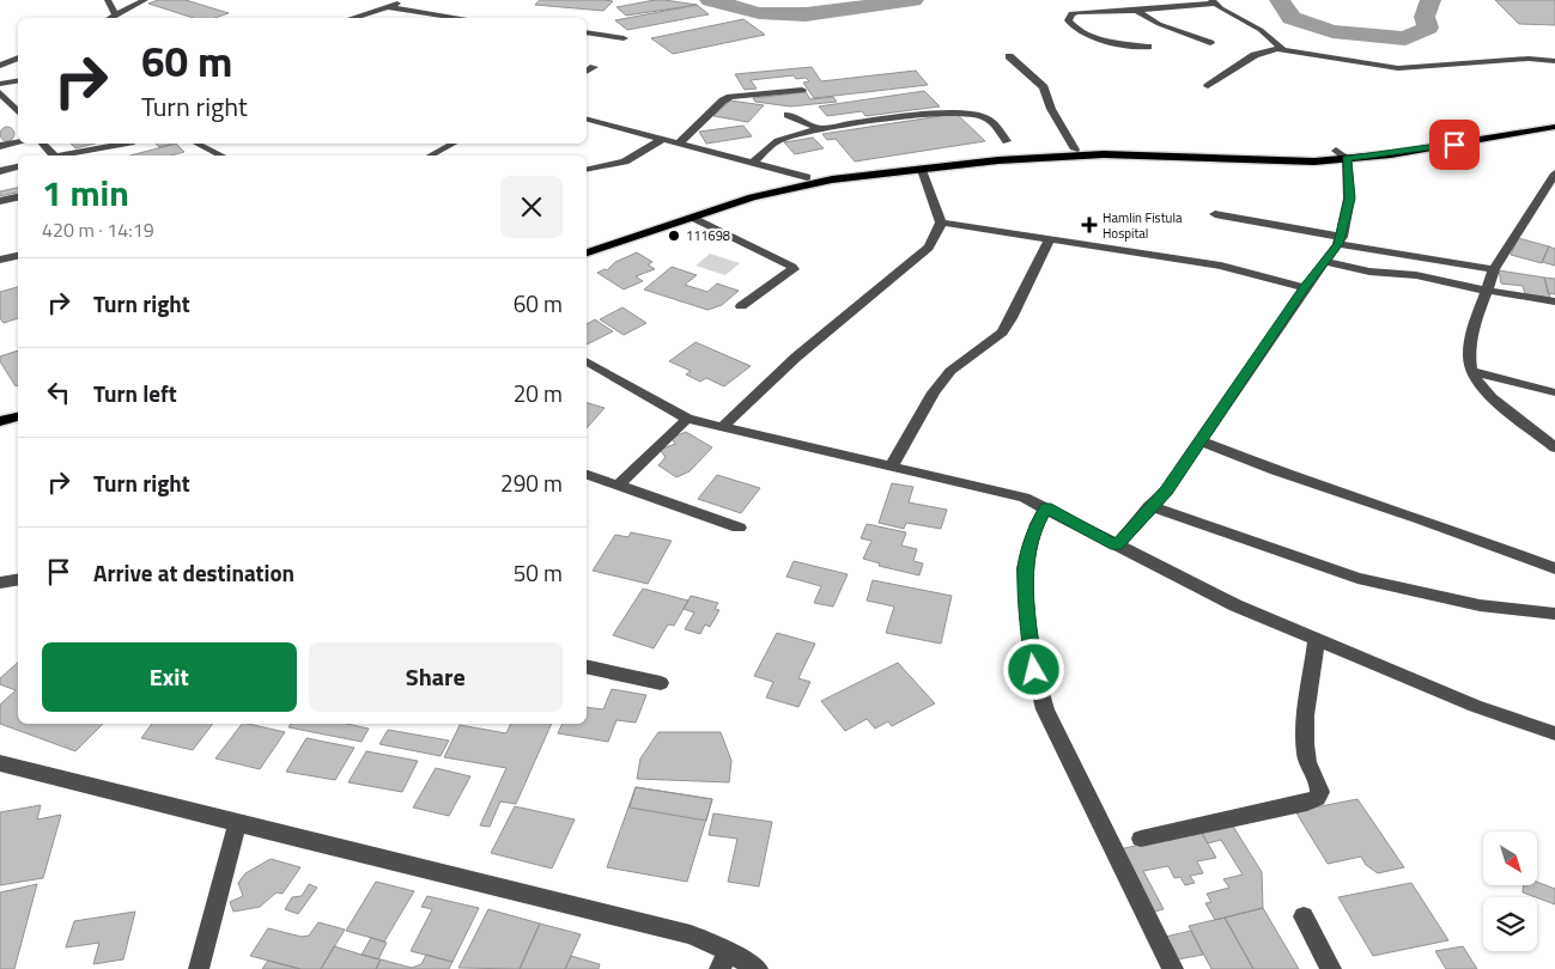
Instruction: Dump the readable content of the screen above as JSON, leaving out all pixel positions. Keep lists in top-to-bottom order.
{
  "places": {
    "health": ["Hamlin Fistula Hospital"],
    "other": ["111698"]
  },
  "north": "bottom right",
  "page": {
    "turn": ["60 m", "Turn right"],
    "heading": ["1 min", "420 m · 14:19"],
    "list": [
      {
        "name": "Turn right",
        "value": "60 m"
      },
      {
        "name": "Turn left",
        "value": "20 m"
      },
      {
        "name": "Turn right",
        "value": "290 m"
      },
      {
        "name": "Arrive at destination",
        "value": "50 m"
      }
    ],
    "buttons": ["Exit", "Share"]
  }
}
